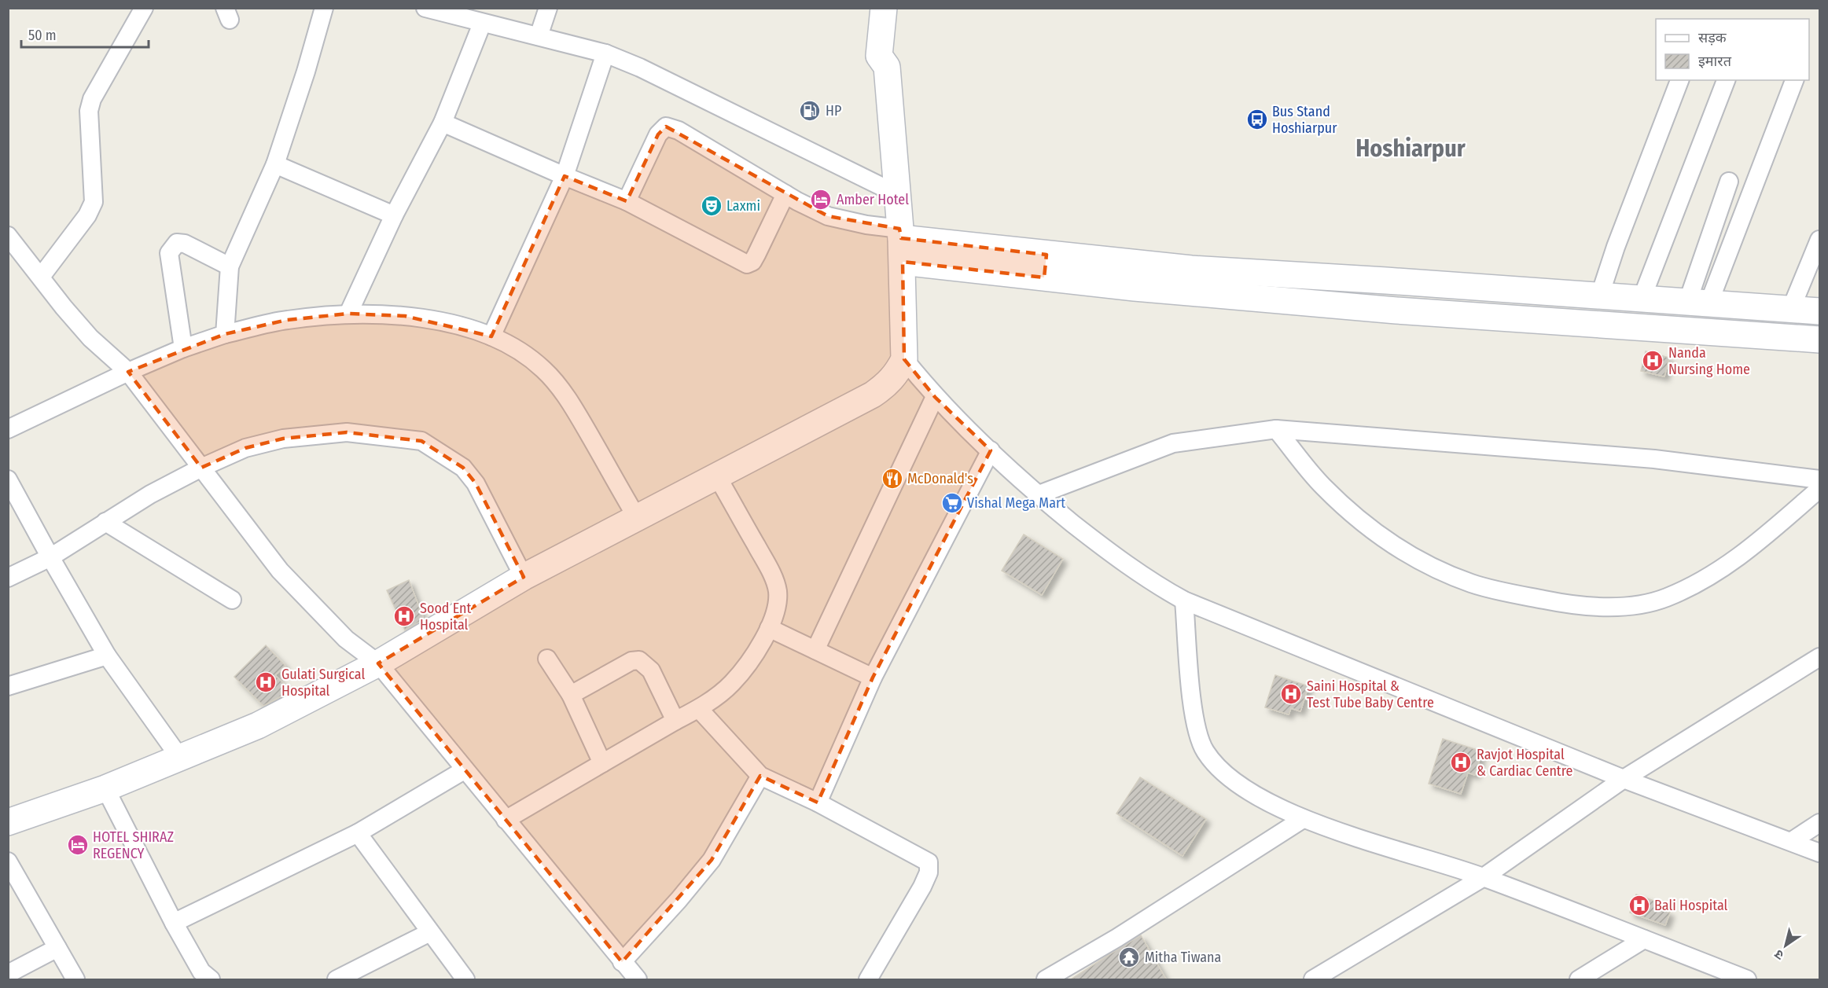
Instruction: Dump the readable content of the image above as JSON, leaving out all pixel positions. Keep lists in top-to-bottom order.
{
  "districts": ["Hoshiarpur"],
  "places": {
    "fuel station": ["HP"],
    "bus stop": ["Bus Stand Hoshiarpur"],
    "hotel": ["Amber Hotel", "HOTEL SHIRAZ REGENCY"],
    "theatre": ["Laxmi"],
    "hospital": [
      "Nanda Nursing Home",
      "Sood Ent Hospital",
      "Gulati Surgical Hospital",
      "Saini Hospital & Test Tube Baby Centre",
      "Ravjot Hospital & Cardiac Centre",
      "Bali Hospital"
    ],
    "restaurant": ["McDonald's"],
    "supermarket": ["Vishal Mega Mart"],
    "temple": ["Mitha Tiwana"]
  },
  "legend": ["सड़क", "इमारत"],
  "scale_bar": "50 m",
  "north": "bottom left"
}
